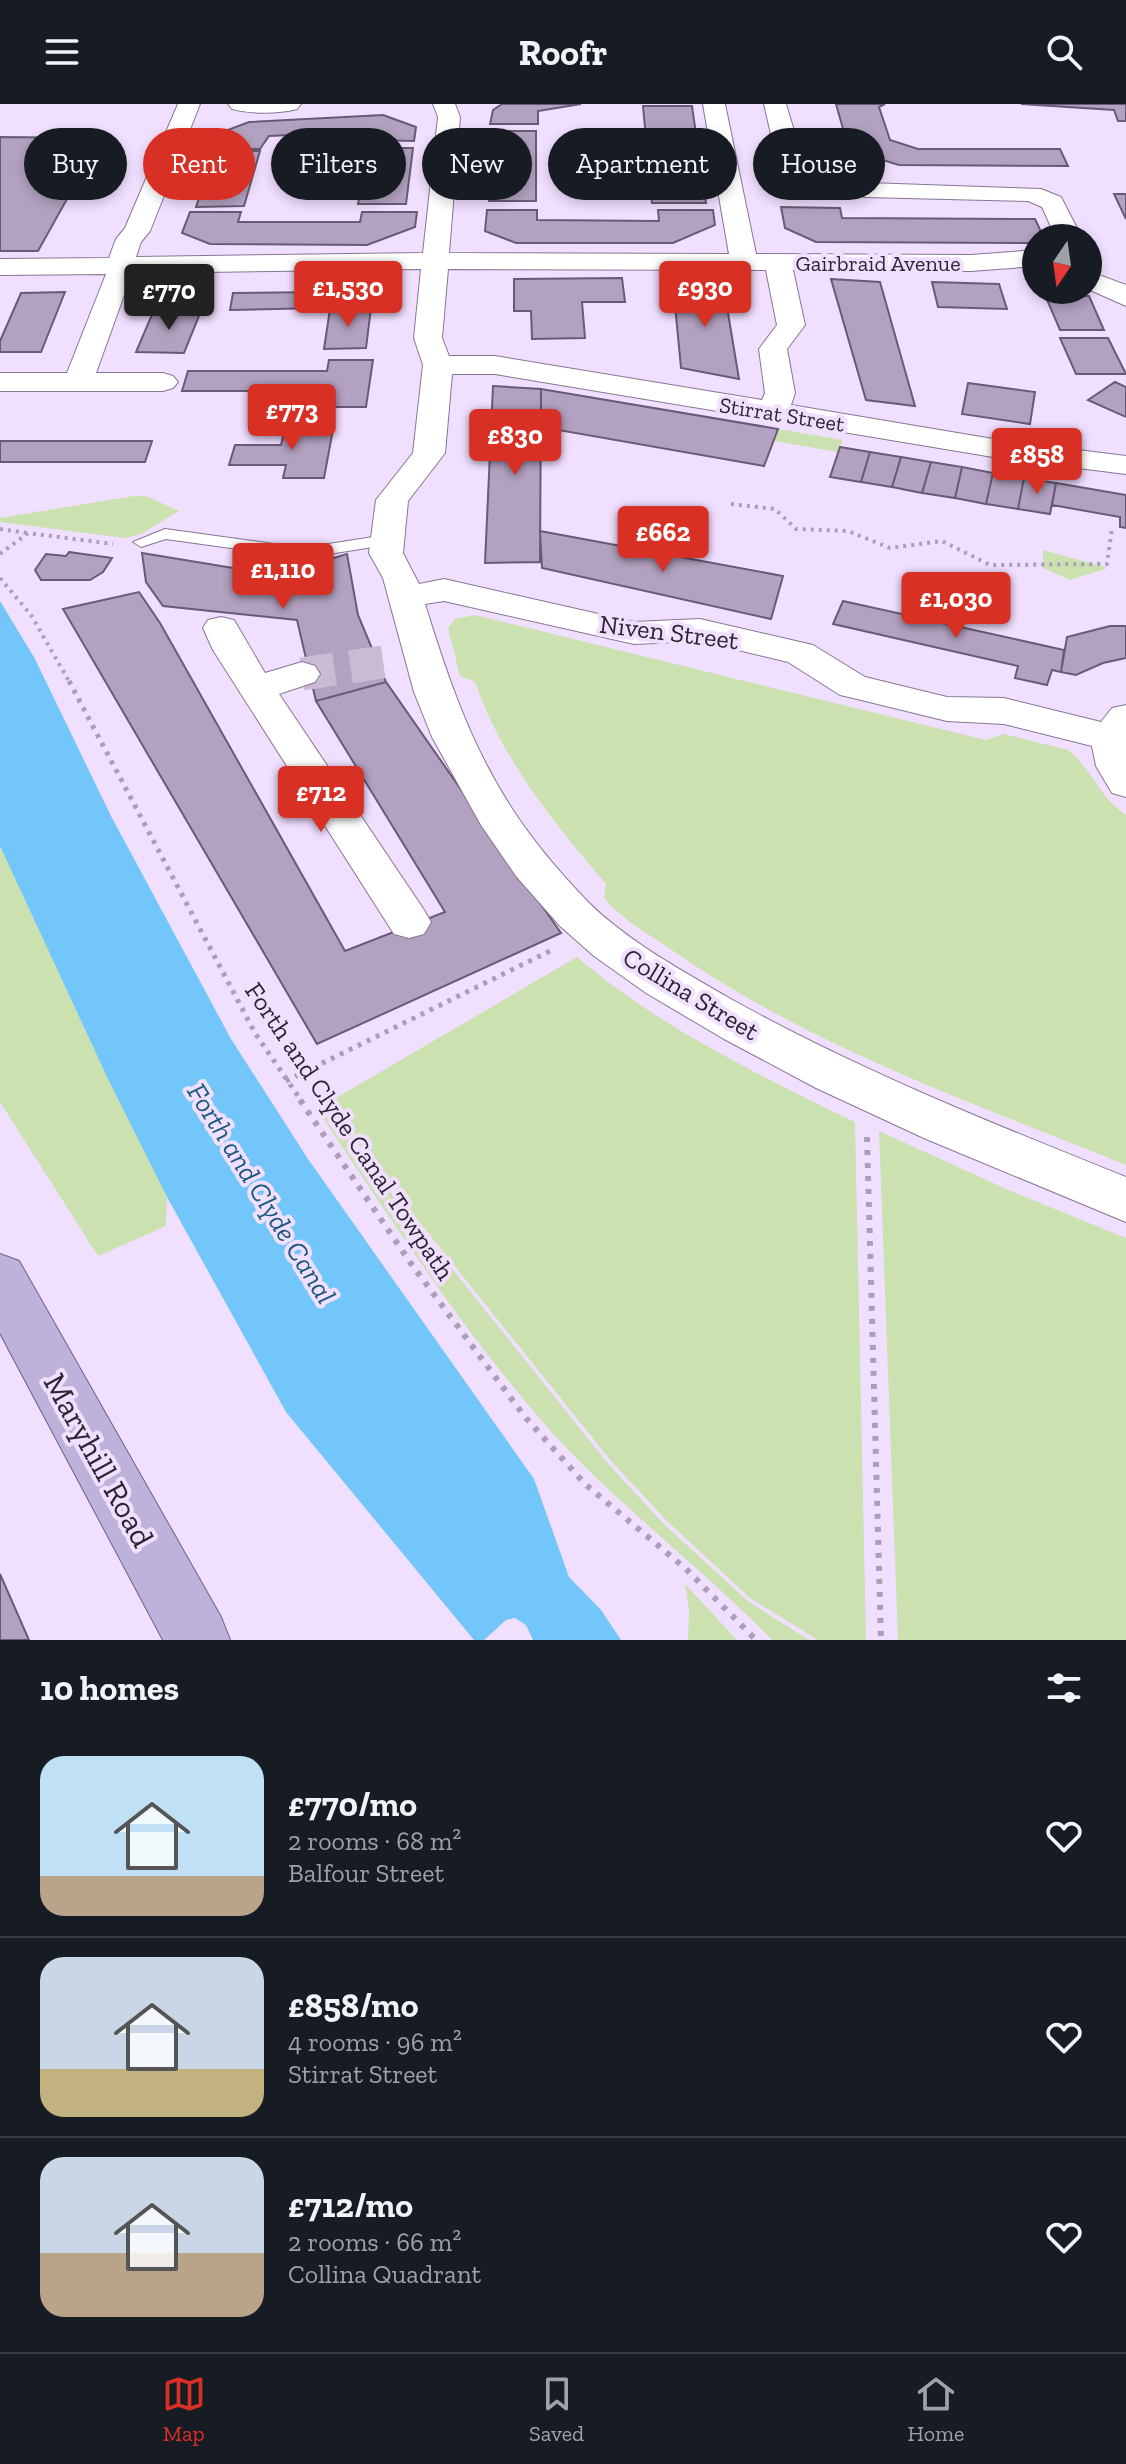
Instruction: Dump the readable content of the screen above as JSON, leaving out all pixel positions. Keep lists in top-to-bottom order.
{
  "streets": {
    "main road": ["Maryhill Road"],
    "street": [
      "Gairbraid Avenue",
      "Stirrat Street",
      "Niven Street",
      "Collina Street"
    ],
    "path": ["Forth and Clyde Canal Towpath"]
  },
  "crossings": [
    ["Niven Street", "Collina Street"]
  ],
  "water": ["Forth and Clyde Canal"],
  "north": "bottom",
  "page": {
    "header": "Roofr",
    "chip": [
      "Buy",
      "Rent",
      "Filters",
      "New",
      "Apartment",
      "House"
    ],
    "price": [
      "£1,530",
      "£930",
      "£770",
      "£773",
      "£830",
      "£858",
      "£662",
      "£1,110",
      "£1,030",
      "£712"
    ],
    "heading": "10 homes",
    "list": [
      {
        "name": "£770/mo",
        "note": "2 rooms · 68 m² · Balfour Street"
      },
      {
        "name": "£858/mo",
        "note": "4 rooms · 96 m² · Stirrat Street"
      },
      {
        "name": "£712/mo",
        "note": "2 rooms · 66 m² · Collina Quadrant"
      }
    ],
    "tabs": ["Map", "Saved", "Home"]
  }
}
